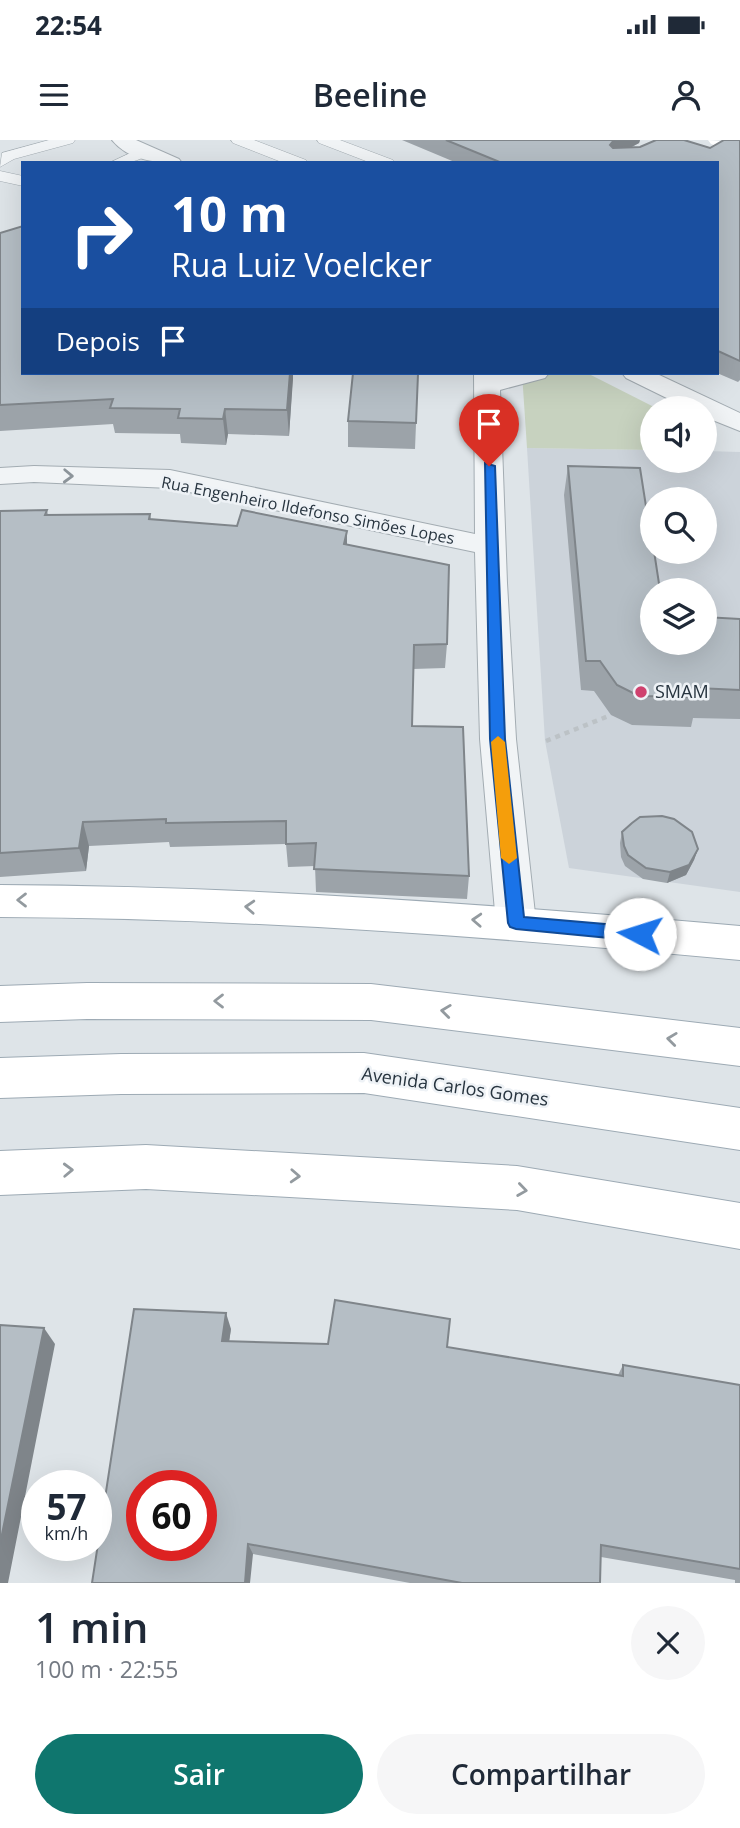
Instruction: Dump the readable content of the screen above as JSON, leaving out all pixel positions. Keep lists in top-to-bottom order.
{
  "streets": {
    "main road": ["Avenida Carlos Gomes"],
    "street": ["Rua Engenheiro Ildefonso Simões Lopes"]
  },
  "one_way": ["Rua Engenheiro Ildefonso Simões Lopes"],
  "places": ["SMAM"],
  "page": {
    "status": "22:54",
    "header": "Beeline",
    "turn": ["10 m", "Rua Luiz Voelcker"],
    "then": "Depois",
    "speed": "57 km/h",
    "limit": "60",
    "heading": ["1 min", "100 m · 22:55"],
    "buttons": ["Sair", "Compartilhar"]
  }
}
